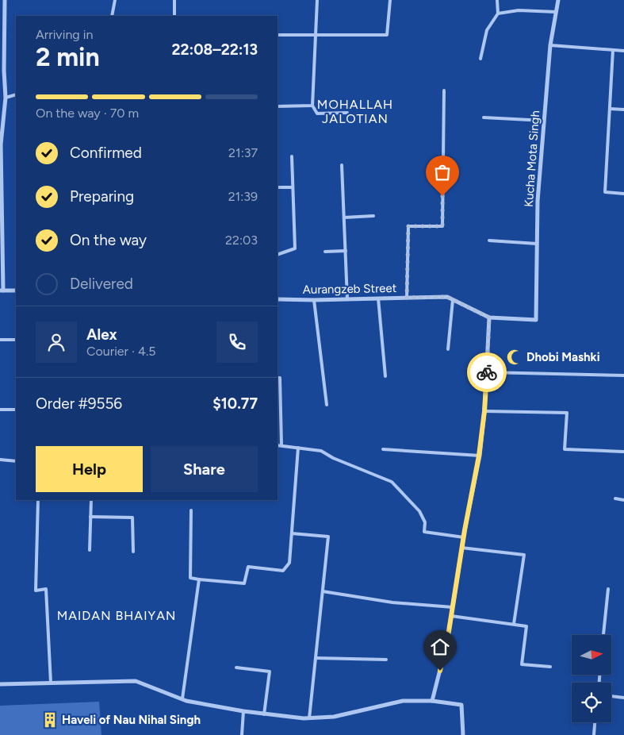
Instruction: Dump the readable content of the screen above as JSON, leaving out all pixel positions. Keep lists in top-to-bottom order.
{
  "streets": {
    "street": ["Kucha Mota Singh", "Aurangzeb Street"]
  },
  "crossings": [
    ["Kucha Mota Singh", "Aurangzeb Street"]
  ],
  "districts": ["MOHALLAH JALOTIAN", "MAIDAN BHAIYAN"],
  "places": {
    "mosque": ["Dhobi Mashki"],
    "building": ["Haveli of Nau Nihal Singh"]
  },
  "north": "right",
  "page": {
    "heading": ["2 min", "Arriving in", "22:08–22:13"],
    "panel": [
      "Alex",
      "Courier · 4.5",
      "Order #9556",
      "$10.77"
    ],
    "bar": "On the way · 70 m",
    "list": [
      ["Confirmed", "21:37"],
      ["Preparing", "21:39"],
      ["On the way", "22:03"],
      "Delivered"
    ],
    "buttons": ["Help", "Share"]
  }
}
